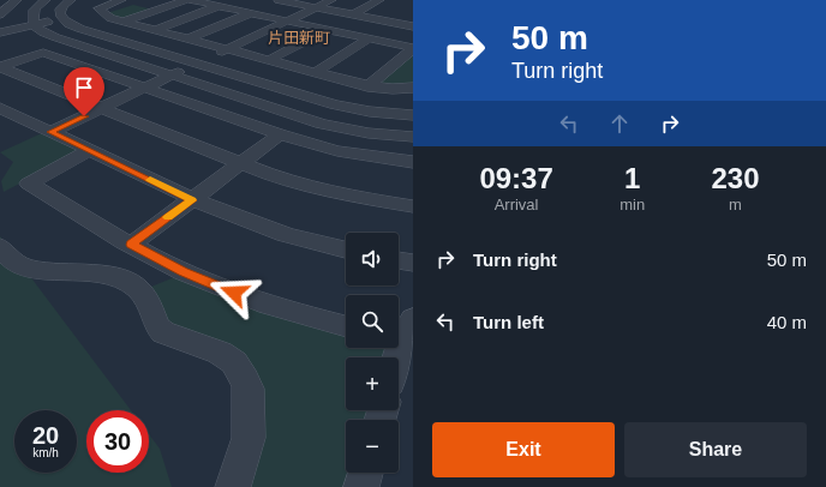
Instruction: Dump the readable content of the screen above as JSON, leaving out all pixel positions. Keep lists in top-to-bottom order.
{
  "districts": ["片田新町"],
  "page": {
    "turn": ["50 m", "Turn right"],
    "eta": [
      "09:37",
      "Arrival",
      "1",
      "min",
      "230",
      "m"
    ],
    "list": [
      {
        "name": "Turn right",
        "value": "50 m"
      },
      {
        "name": "Turn left",
        "value": "40 m"
      }
    ],
    "map_buttons": ["+", "−"],
    "speed": "20 km/h",
    "limit": "30",
    "buttons": ["Exit", "Share"]
  }
}
